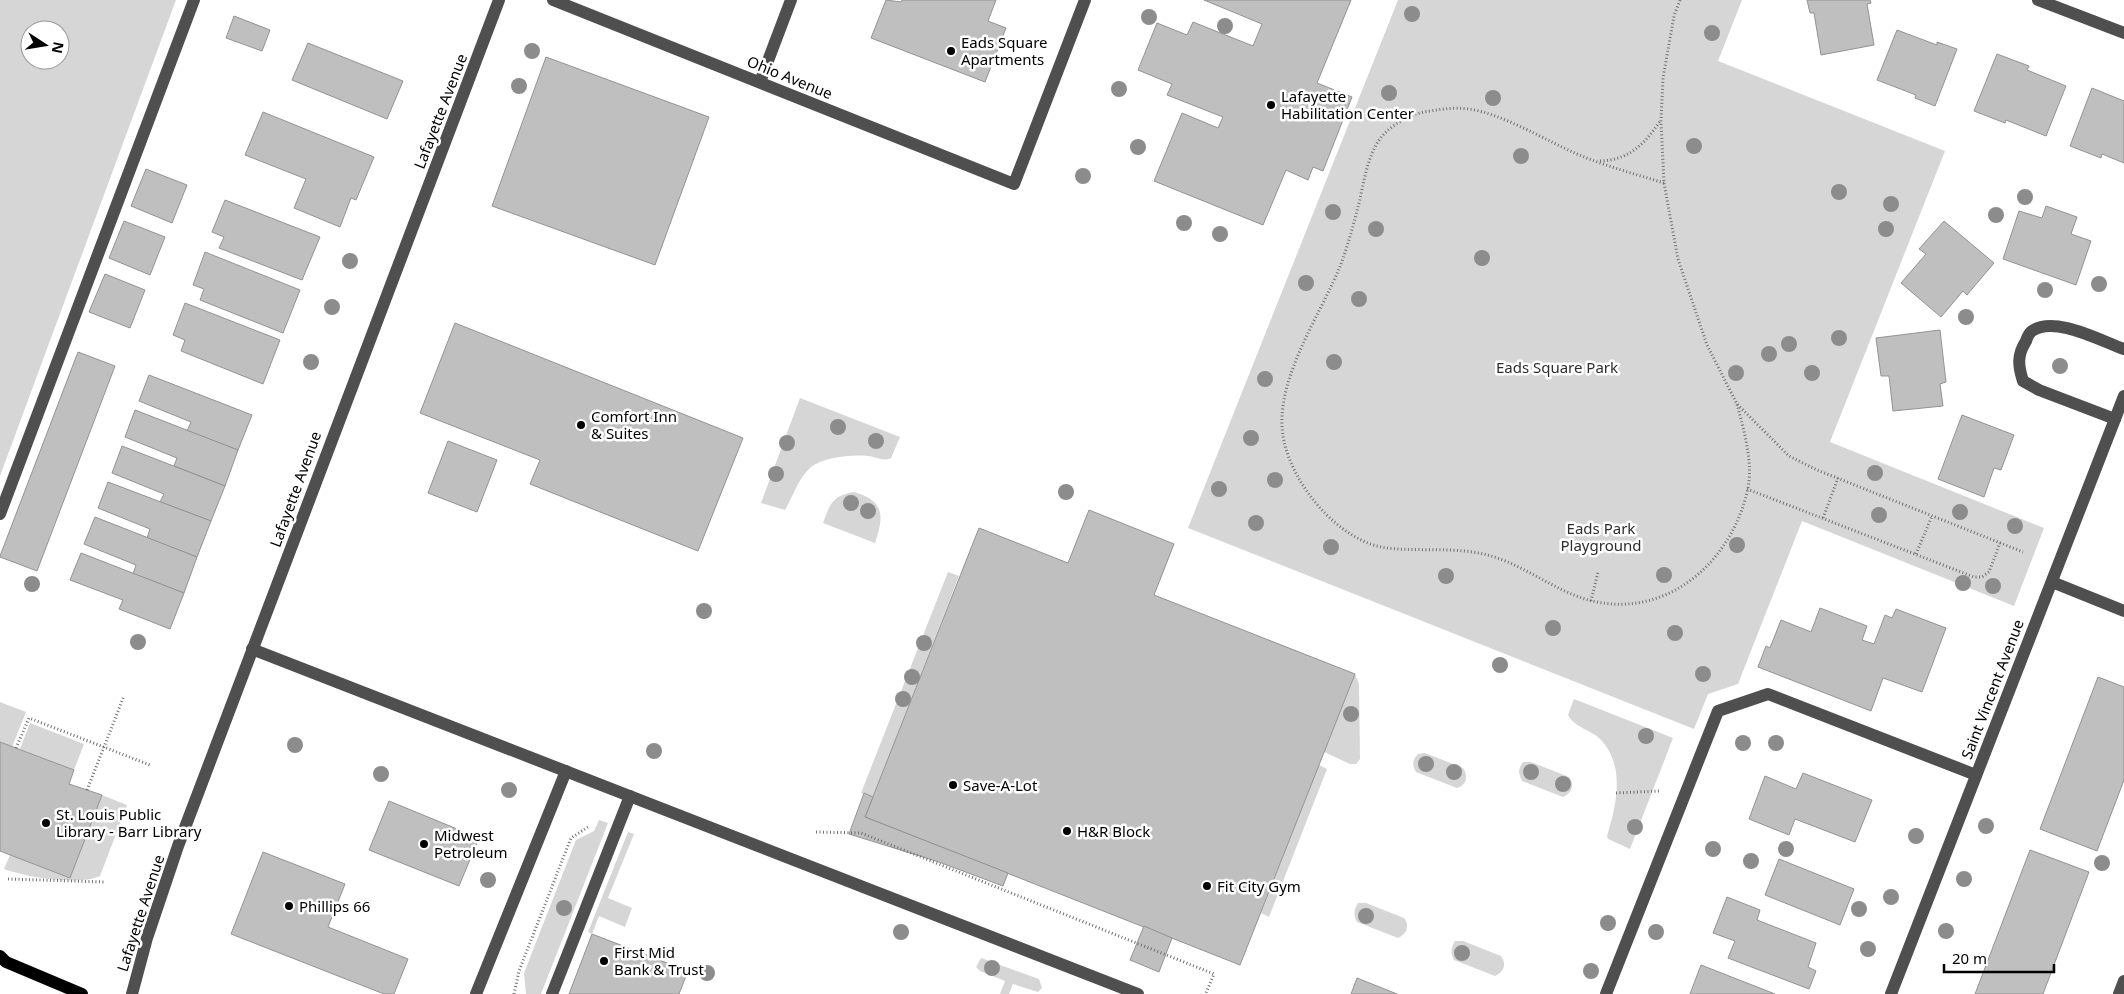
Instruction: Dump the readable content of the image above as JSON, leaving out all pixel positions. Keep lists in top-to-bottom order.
{
  "streets": {
    "street": ["Ohio Avenue", "Lafayette Avenue", "Saint Vincent Avenue"]
  },
  "parks": ["Eads Square Park", "Eads Park Playground"],
  "places": [
    "Eads Square Apartments",
    "Lafayette Habilitation Center",
    "Comfort Inn & Suites",
    "Save-A-Lot",
    "St. Louis Public Library - Barr Library",
    "H&R Block",
    "Midwest Petroleum",
    "Fit City Gym",
    "Phillips 66",
    "First Mid Bank & Trust"
  ],
  "scale_bar": "20 m",
  "north": "right"
}
